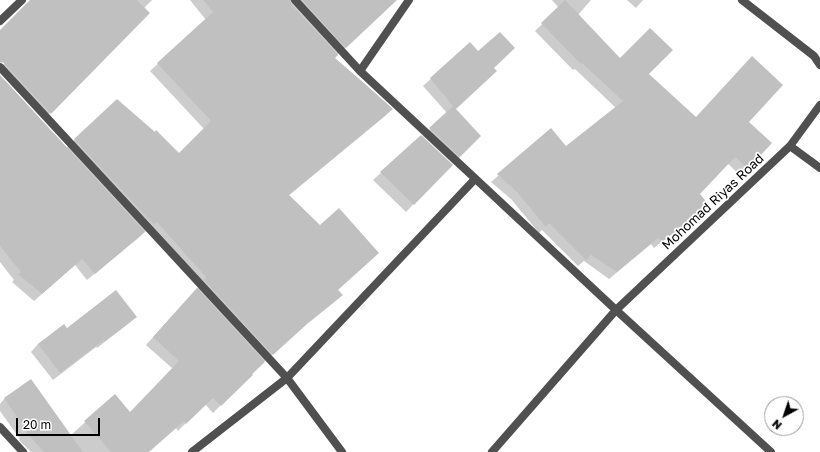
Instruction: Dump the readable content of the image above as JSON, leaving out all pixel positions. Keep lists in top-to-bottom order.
{
  "streets": {
    "street": ["Mohomad Riyas Road"]
  },
  "scale_bar": "20 m",
  "north": "bottom left"
}
